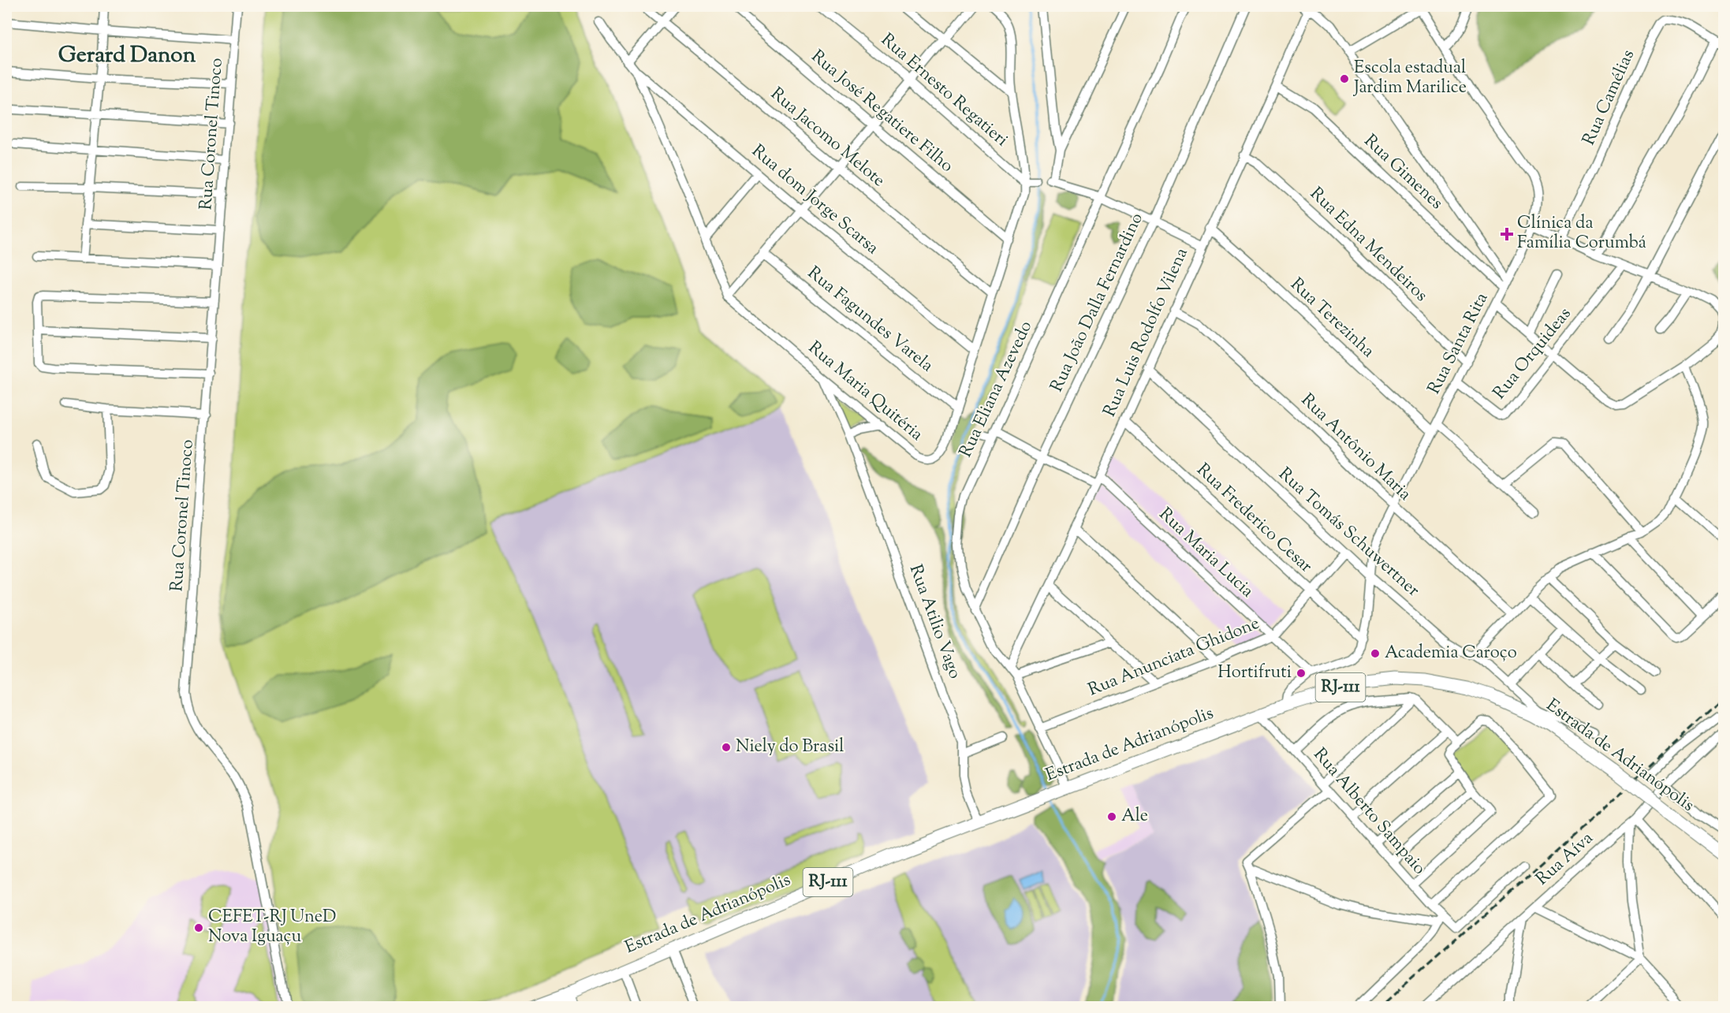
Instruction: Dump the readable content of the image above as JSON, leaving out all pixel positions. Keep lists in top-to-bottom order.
{
  "streets": {
    "main road": ["RJ-111", "Estrada de Adrianópolis"],
    "street": [
      "Rua Ernesto Regatieri",
      "Rua Camélias",
      "Rua José Regatiere Filho",
      "Rua Coronel Tinoco",
      "Rua Jacomo Melote",
      "Rua Gimenes",
      "Rua dom Jorge Scarsa",
      "Rua Edna Mendeiros",
      "Rua João Dalla Fernardino",
      "Rua Terezinha",
      "Rua Fagundes Varela",
      "Rua Luis Rodolfo Vilena",
      "Rua Santa Rita",
      "Rua Orquideas",
      "Rua Eliana Azevedo",
      "Rua Maria Quitéria",
      "Rua Antônio Maria",
      "Rua Frederico Cesar",
      "Rua Tomás Schuwertner",
      "Rua Maria Lucia",
      "Rua Atilio Vago",
      "Rua Anunciata Ghidone",
      "Rua Alberto Sampaio",
      "Rua Aíva"
    ]
  },
  "crossings": [
    ["Rua Ernesto Regatieri", "Rua Maria Quitéria"],
    ["Rua José Regatiere Filho", "Rua Maria Quitéria"],
    ["Rua Jacomo Melote", "Rua Maria Quitéria"],
    ["Rua Gimenes", "Rua Luis Rodolfo Vilena"],
    ["Rua Gimenes", "Rua Santa Rita"],
    ["Rua dom Jorge Scarsa", "Rua Maria Quitéria"],
    ["Rua Edna Mendeiros", "Rua Luis Rodolfo Vilena"],
    ["Rua Edna Mendeiros", "Rua Santa Rita"],
    ["Rua João Dalla Fernardino", "Rua Eliana Azevedo"],
    ["Rua João Dalla Fernardino", "Rua Maria Lucia"],
    ["Rua Terezinha", "Rua Luis Rodolfo Vilena"],
    ["Rua Terezinha", "Rua Santa Rita"],
    ["Rua Fagundes Varela", "Rua Maria Quitéria"],
    ["Rua Luis Rodolfo Vilena", "Rua Santa Rita"],
    ["Rua Luis Rodolfo Vilena", "Rua Eliana Azevedo"],
    ["Rua Luis Rodolfo Vilena", "Rua Antônio Maria"],
    ["Rua Luis Rodolfo Vilena", "Rua Frederico Cesar"],
    ["Rua Luis Rodolfo Vilena", "Rua Tomás Schuwertner"],
    ["Rua Luis Rodolfo Vilena", "Rua Maria Lucia"],
    ["Rua Santa Rita", "Rua Orquideas"],
    ["Rua Santa Rita", "Rua Antônio Maria"],
    ["Rua Santa Rita", "Rua Frederico Cesar"],
    ["Rua Santa Rita", "Rua Tomás Schuwertner"],
    ["Rua Santa Rita", "Rua Maria Lucia"],
    ["Rua Santa Rita", "Estrada de Adrianópolis"],
    ["Rua Eliana Azevedo", "Rua Maria Lucia"],
    ["Rua Eliana Azevedo", "Rua Anunciata Ghidone"],
    ["Rua Eliana Azevedo", "Estrada de Adrianópolis"],
    ["Rua Maria Quitéria", "Rua Atilio Vago"],
    ["Rua Frederico Cesar", "Rua Anunciata Ghidone"],
    ["Rua Tomás Schuwertner", "Rua Anunciata Ghidone"],
    ["Rua Tomás Schuwertner", "Estrada de Adrianópolis"],
    ["Rua Maria Lucia", "Rua Anunciata Ghidone"],
    ["Rua Atilio Vago", "Estrada de Adrianópolis"],
    ["Estrada de Adrianópolis", "Rua Alberto Sampaio"]
  ],
  "districts": ["Gerard Danon"],
  "places": {
    "other": [
      "Escola estadual Jardim Marilice",
      "Academia Caroço",
      "Hortifruti",
      "Niely do Brasil",
      "Ale",
      "CEFET-RJ UneD Nova Iguaçu"
    ],
    "health": ["Clínica da Família Corumbá"]
  }
}
